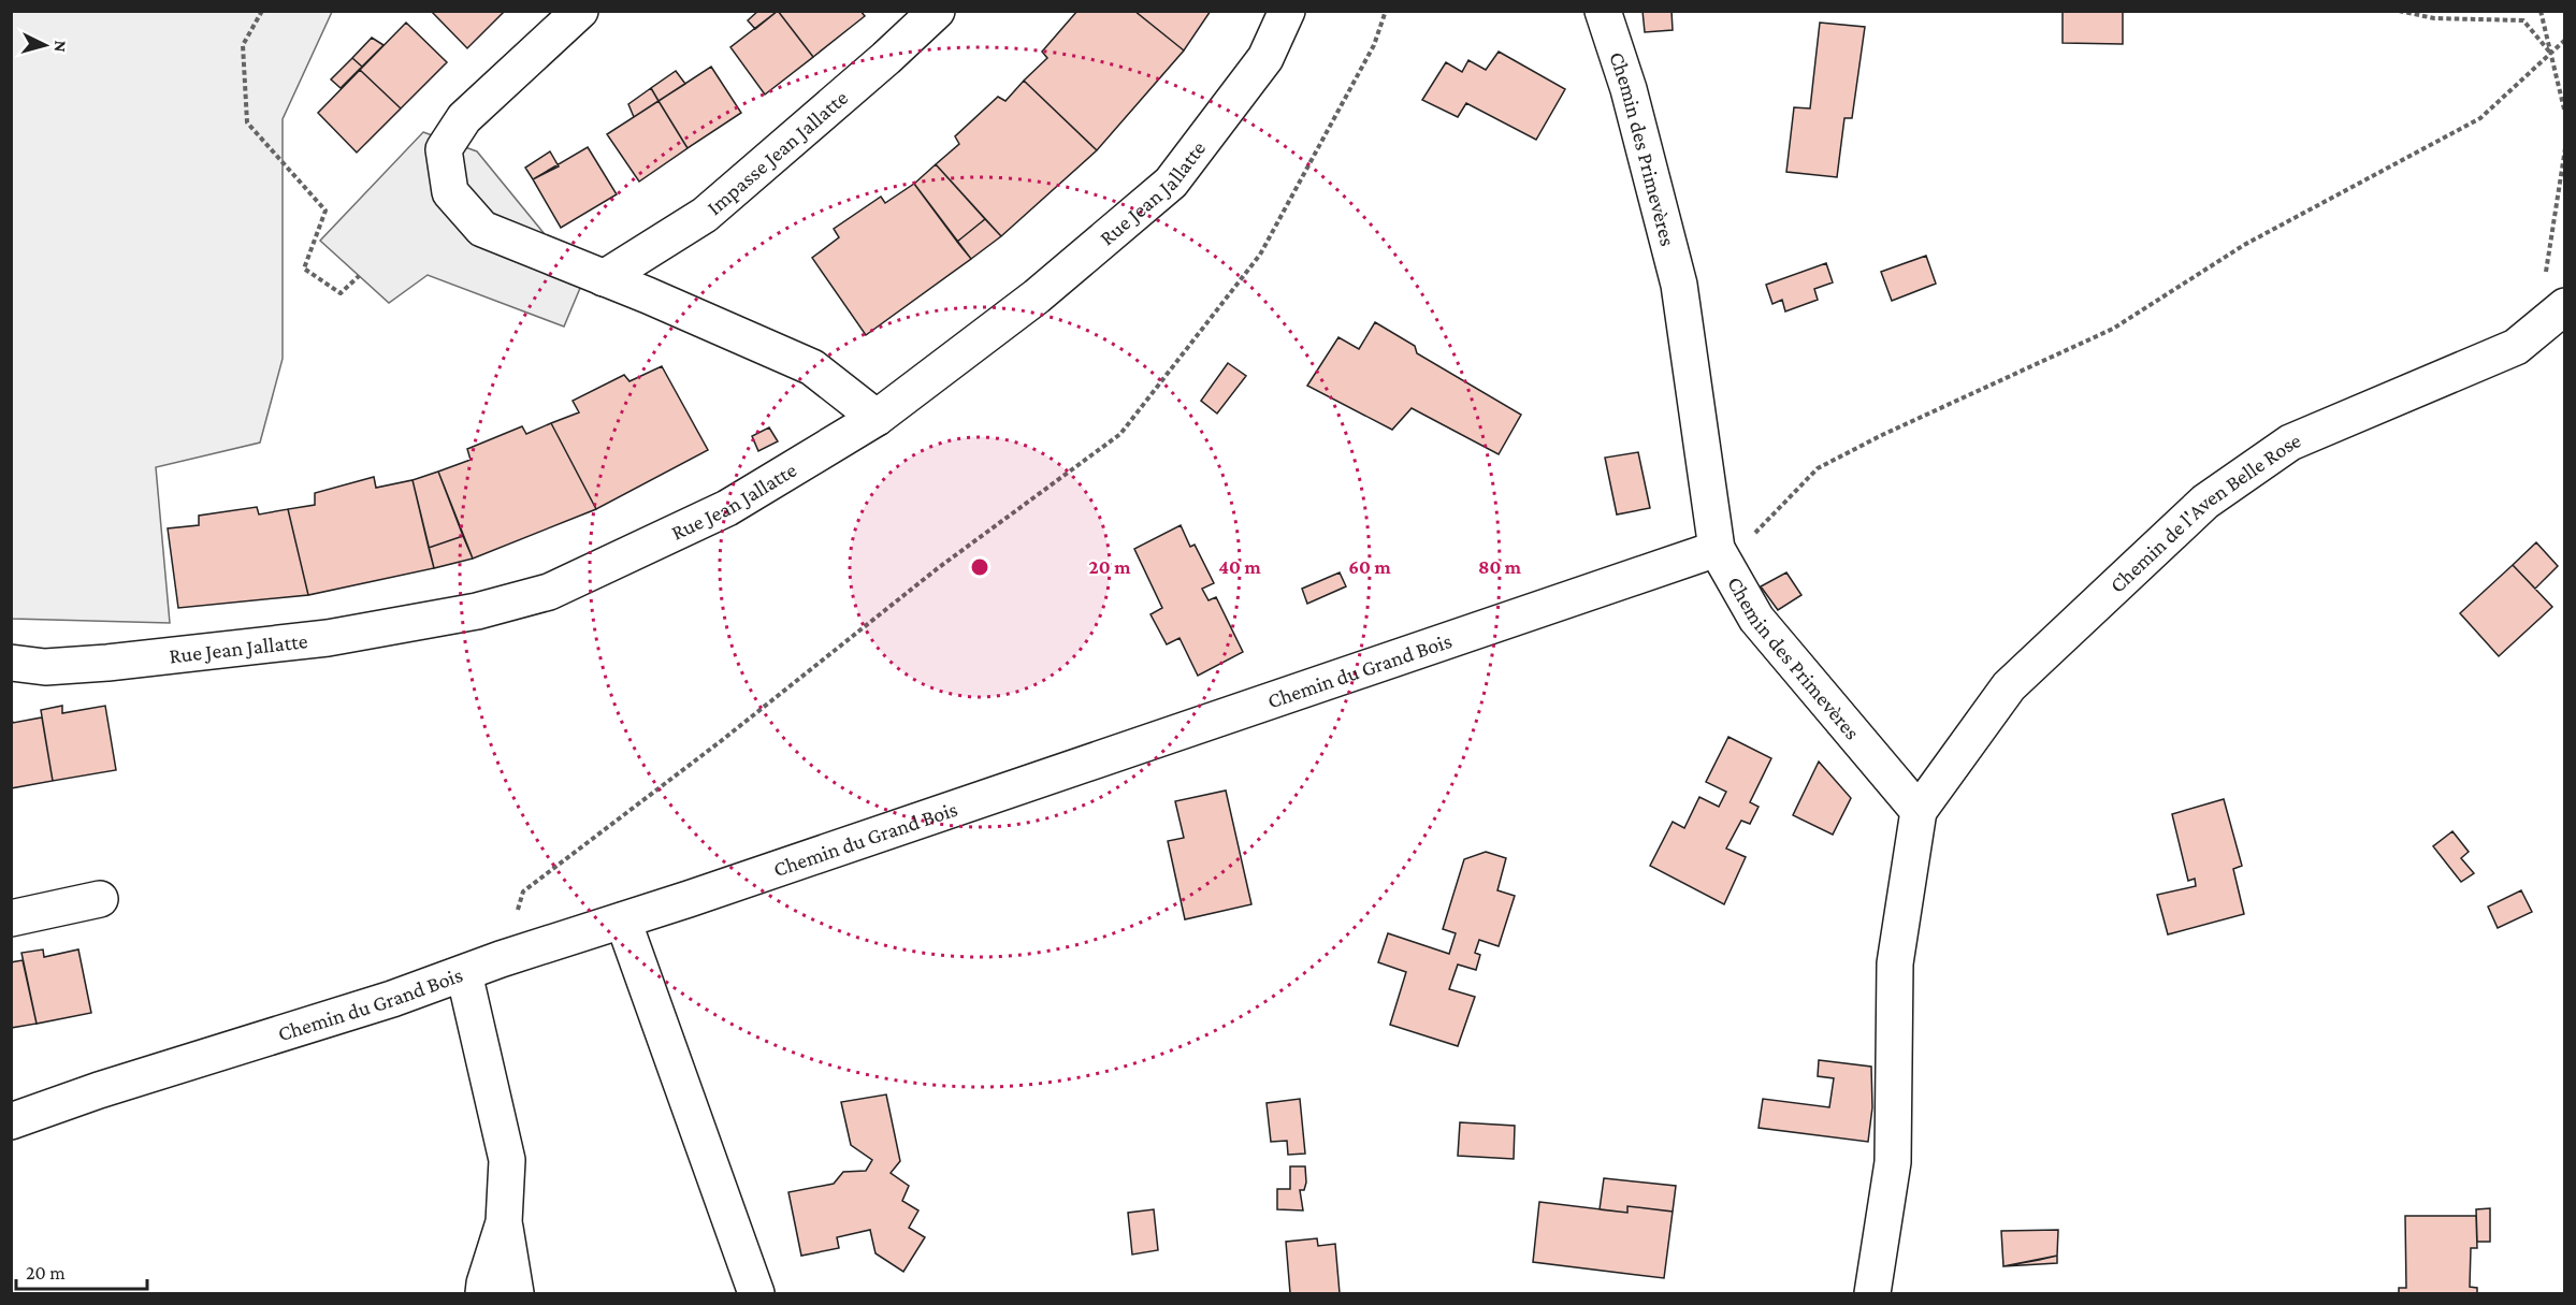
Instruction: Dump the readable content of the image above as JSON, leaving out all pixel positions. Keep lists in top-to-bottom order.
{
  "streets": {
    "street": [
      "Chemin des Primevères",
      "Impasse Jean Jallatte",
      "Rue Jean Jallatte",
      "Chemin de l'Aven Belle Rose",
      "Chemin du Grand Bois"
    ]
  },
  "crossings": [
    ["Chemin des Primevères", "Chemin de l'Aven Belle Rose"],
    ["Chemin des Primevères", "Chemin du Grand Bois"]
  ],
  "scale_bar": "20 m",
  "north": "right",
  "rings": [
    "20 m",
    "40 m",
    "60 m",
    "80 m"
  ]
}
